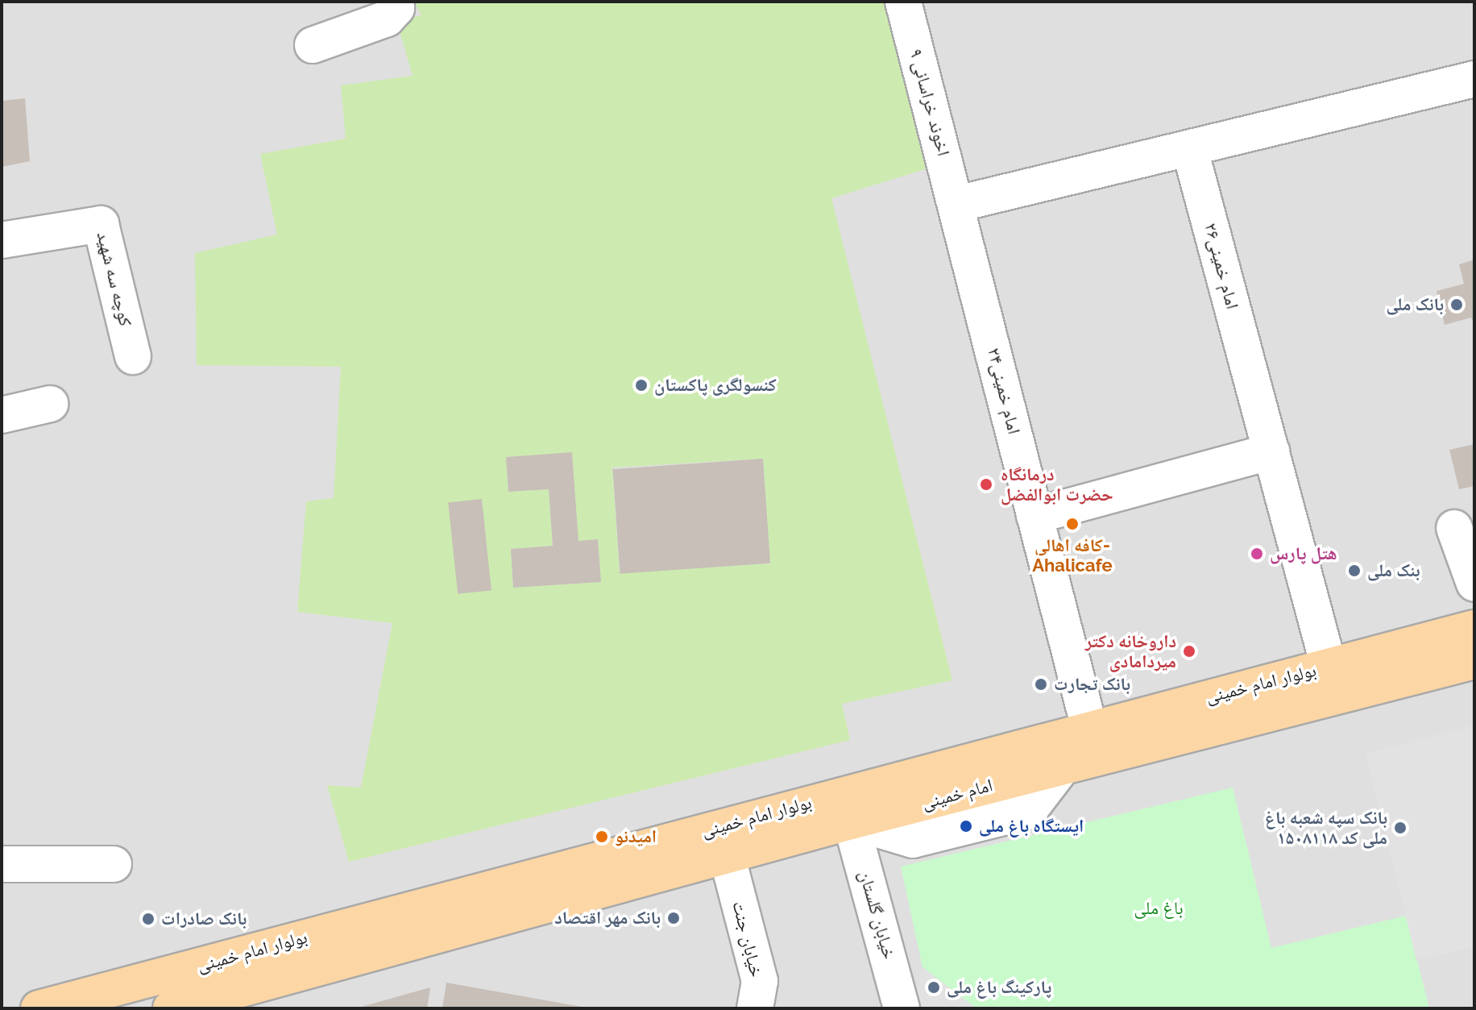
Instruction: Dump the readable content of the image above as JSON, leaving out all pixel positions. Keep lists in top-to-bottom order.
{
  "streets": {
    "main road": ["بولوار امام خمینی", "امام خمینی"],
    "street": [
      "اخوند خراسانی ۹",
      "امام خمینی۲۶",
      "کوچه سه شهید",
      "امام خمینی۲۴",
      "خیابان گلستان",
      "خیابان جنت"
    ]
  },
  "crossings": [
    ["اخوند خراسانی ۹", "امام خمینی۲۴"],
    ["امام خمینی۲۶", "بولوار امام خمینی"],
    ["امام خمینی۲۴", "بولوار امام خمینی"],
    ["بولوار امام خمینی", "امام خمینی"],
    ["بولوار امام خمینی", "خیابان گلستان"],
    ["امام خمینی", "خیابان گلستان"]
  ],
  "parks": ["باغ ملی"],
  "places": [
    "بانک ملی",
    "کنسولگری پاکستان",
    "درمانگاه حضرت ابوالفضل",
    "کافه اهالی- Ahalicafe",
    "هتل پارس",
    "بنک ملی",
    "داروخانه دکتر میردامادی",
    "بانک تجارت",
    "ایستگاه باغ ملی",
    "بانک سپه شعبه باغ ملی کد ۱۵۰۸۱۱۸",
    "امیدنو",
    "بانک مهر اقتصاد",
    "بانک صادرات",
    "پارکینگ باغ ملی"
  ]
}
